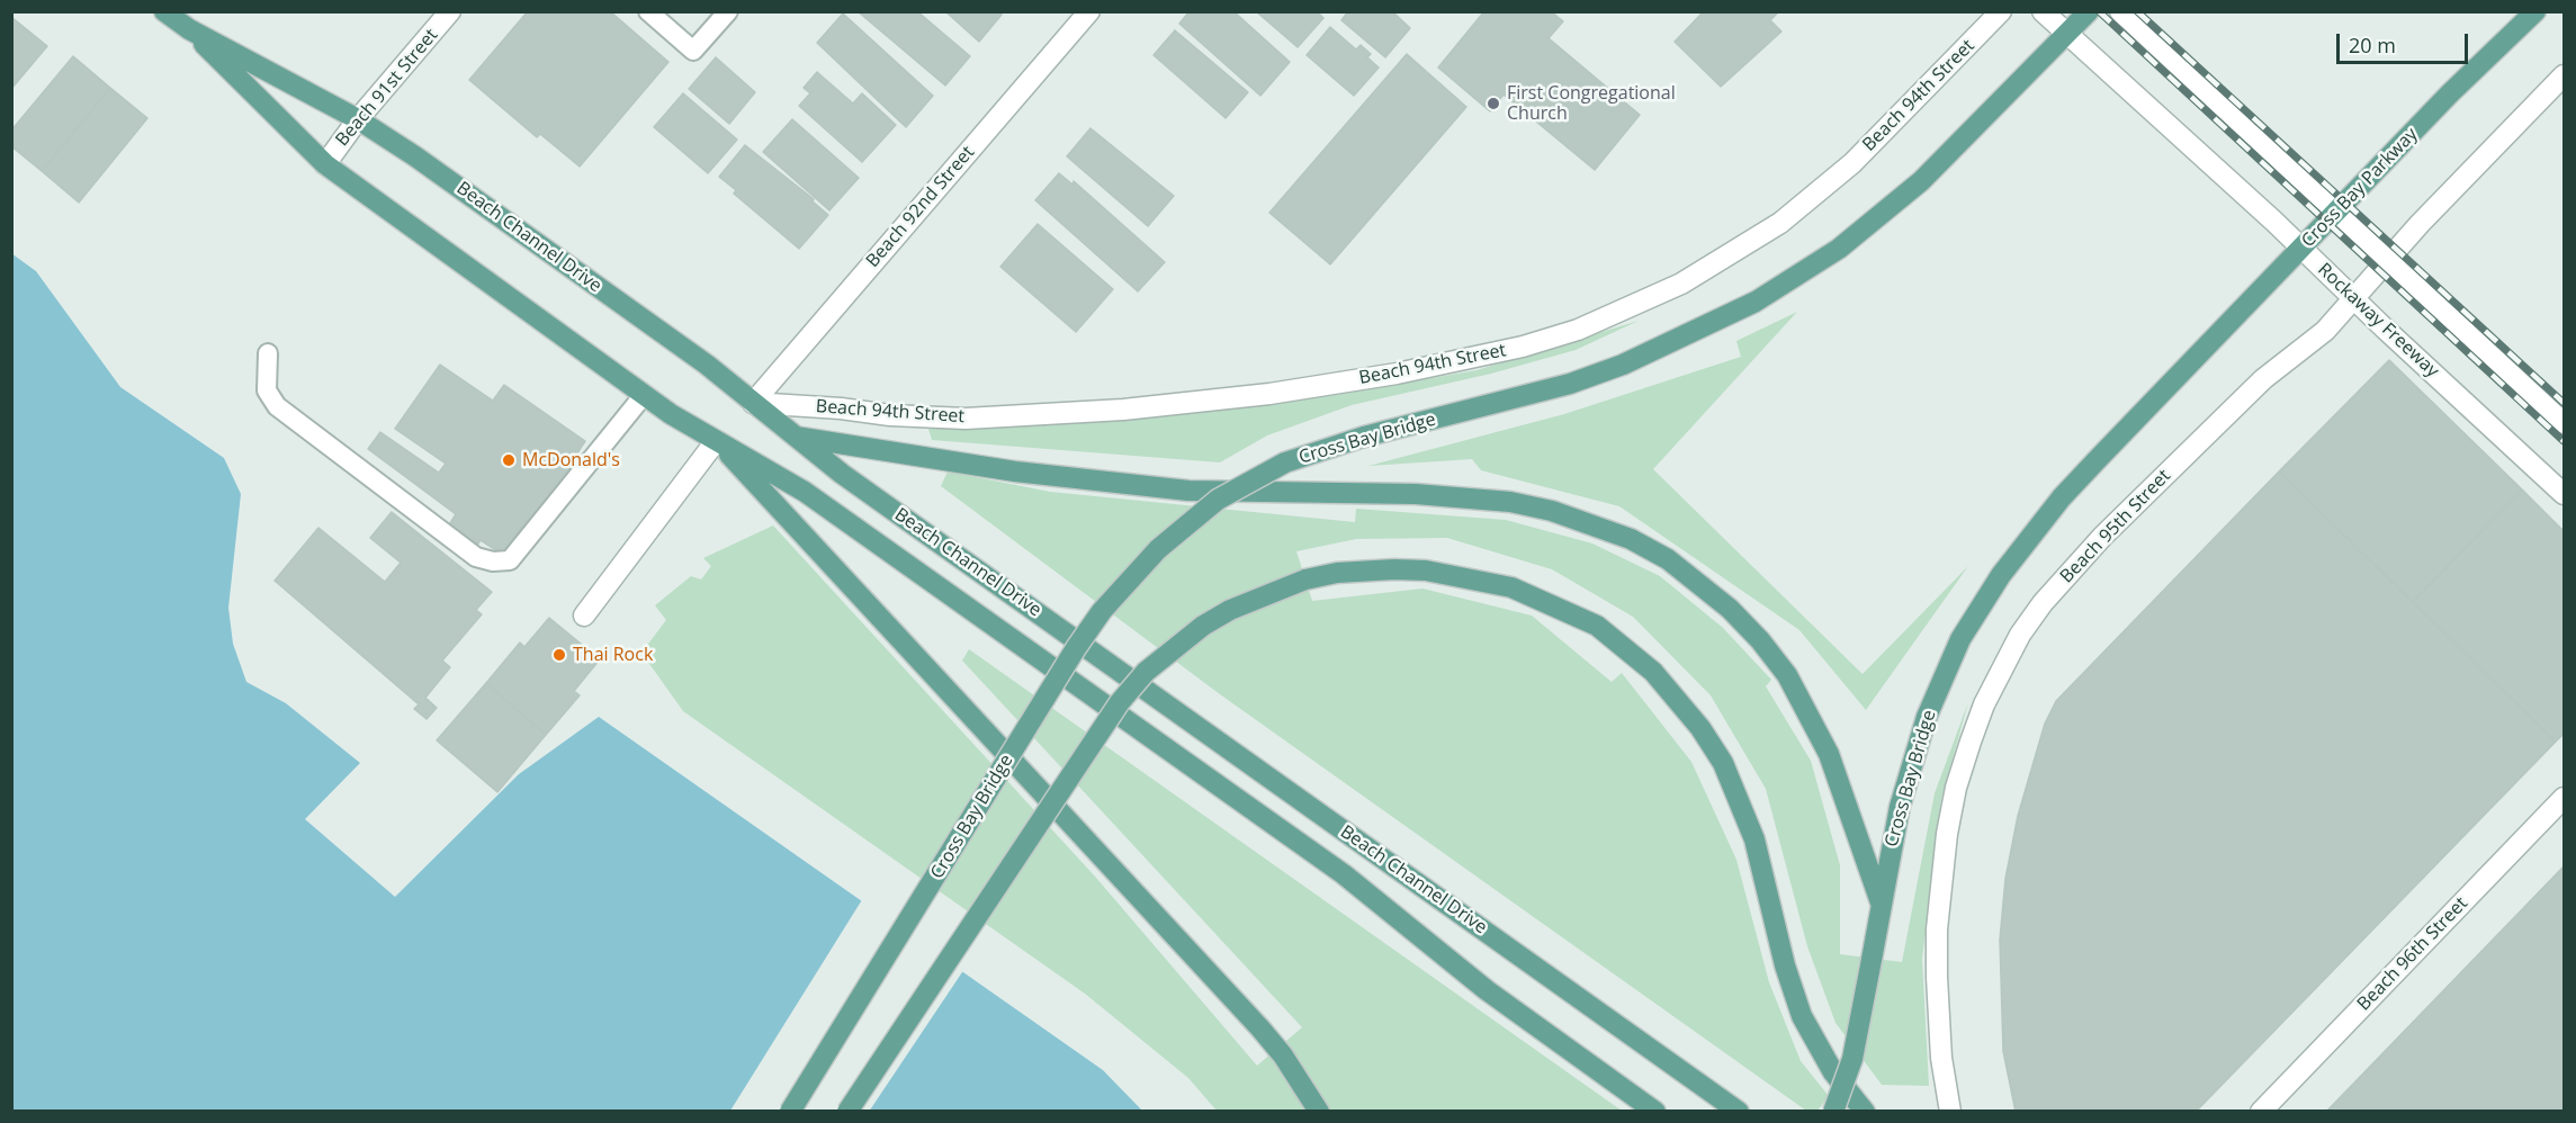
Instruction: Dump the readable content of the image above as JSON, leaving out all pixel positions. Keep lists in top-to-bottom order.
{
  "streets": {
    "main road": ["Cross Bay Parkway", "Beach Channel Drive", "Cross Bay Bridge"],
    "street": [
      "Beach 91st Street",
      "Beach 94th Street",
      "Beach 92nd Street",
      "Rockaway Freeway",
      "Beach 95th Street",
      "Beach 96th Street"
    ]
  },
  "crossings": [
    ["Beach 91st Street", "Beach Channel Drive"],
    ["Beach 94th Street", "Beach 92nd Street"],
    ["Beach 94th Street", "Beach Channel Drive"],
    ["Cross Bay Parkway", "Rockaway Freeway"],
    ["Cross Bay Parkway", "Cross Bay Bridge"],
    ["Beach 92nd Street", "Beach Channel Drive"],
    ["Rockaway Freeway", "Cross Bay Bridge"],
    ["Rockaway Freeway", "Beach 95th Street"]
  ],
  "places": ["First Congregational Church", "McDonald's", "Thai Rock"],
  "scale_bar": "20 m"
}
